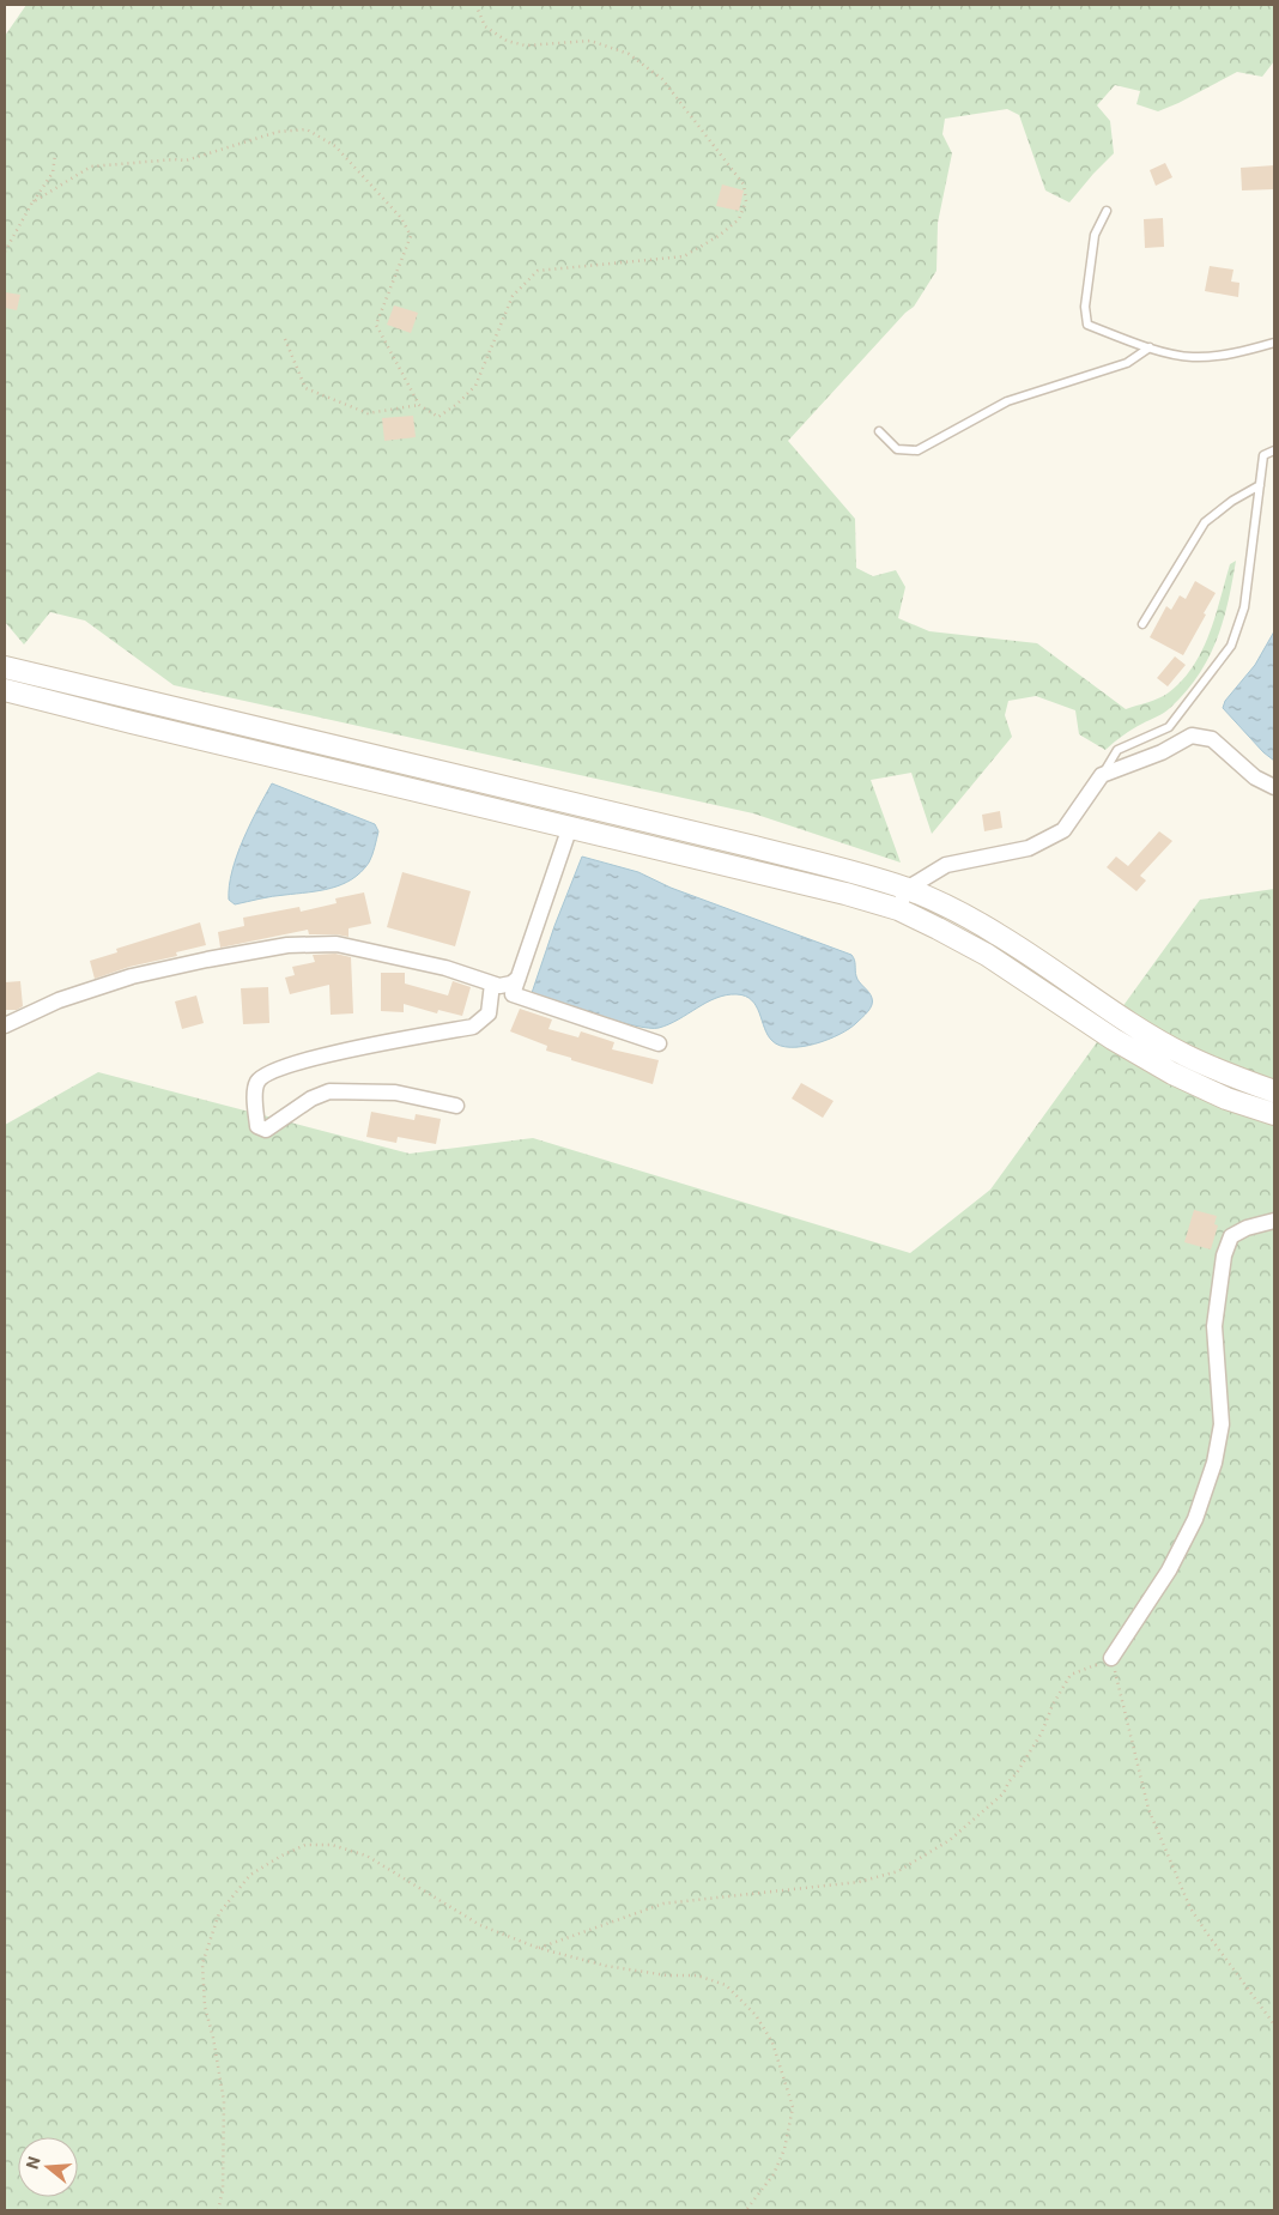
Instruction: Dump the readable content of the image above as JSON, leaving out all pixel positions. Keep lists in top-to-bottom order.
{
  "north": "left"
}
